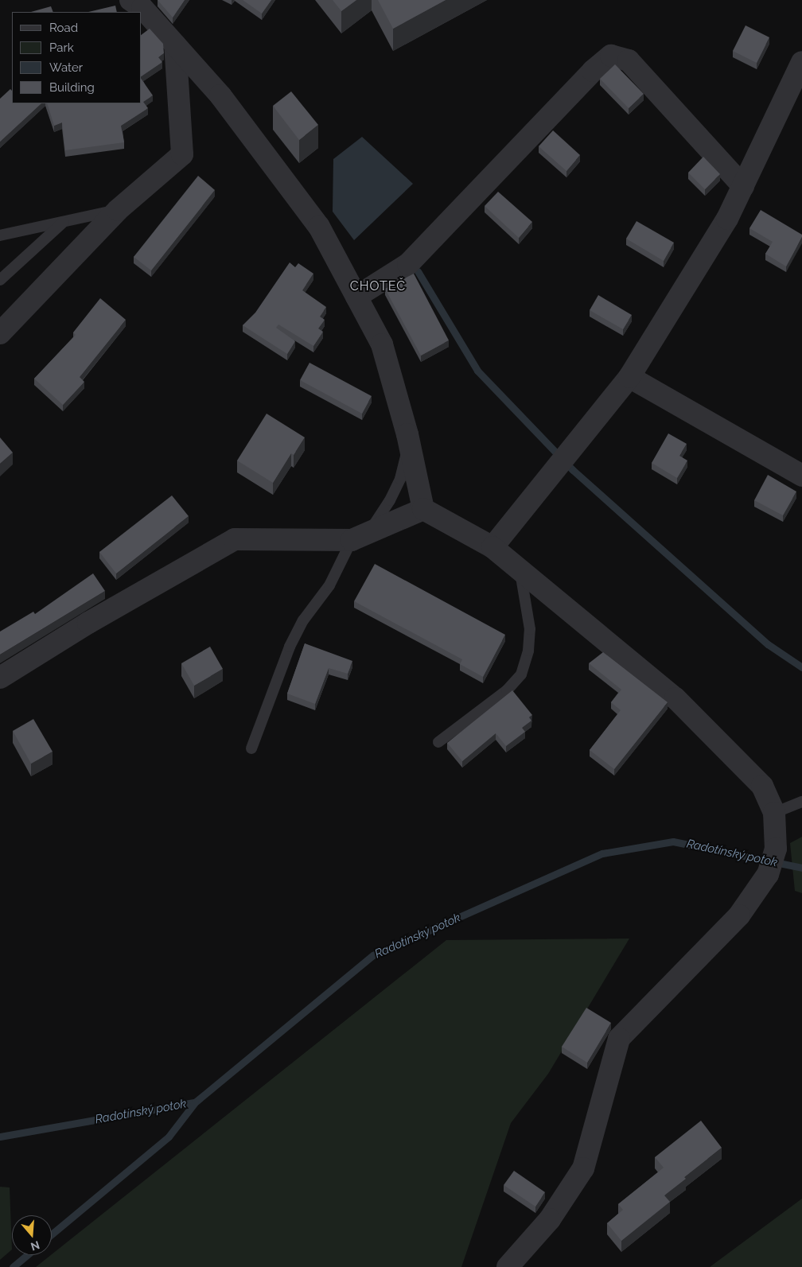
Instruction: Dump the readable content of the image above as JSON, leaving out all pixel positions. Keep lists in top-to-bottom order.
{
  "districts": ["CHOTEČ"],
  "water": ["Radotínský potok"],
  "legend": [
    "Road",
    "Park",
    "Water",
    "Building"
  ],
  "north": "bottom"
}
